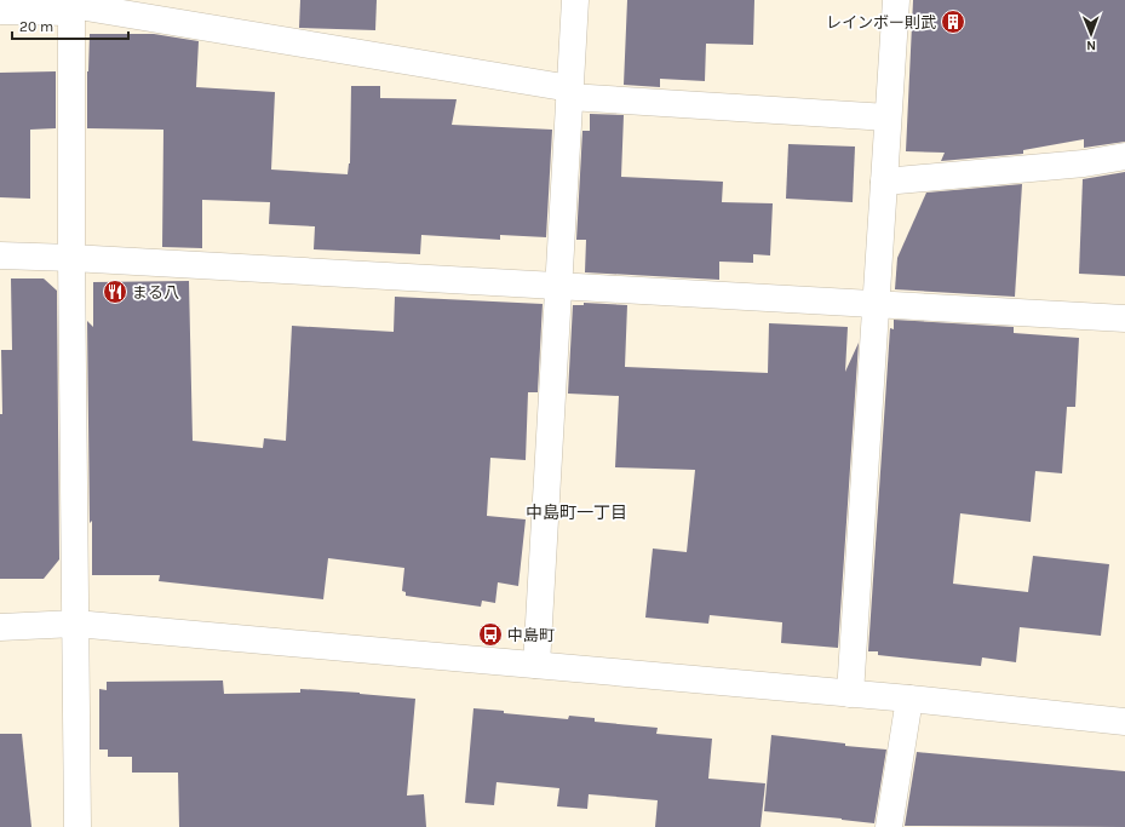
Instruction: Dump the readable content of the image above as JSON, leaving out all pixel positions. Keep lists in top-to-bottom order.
{
  "districts": ["中島町一丁目"],
  "places": {
    "building": ["レインボー則武"],
    "restaurant": ["まる八"],
    "bus stop": ["中島町"]
  },
  "scale_bar": "20 m",
  "north": "bottom"
}
